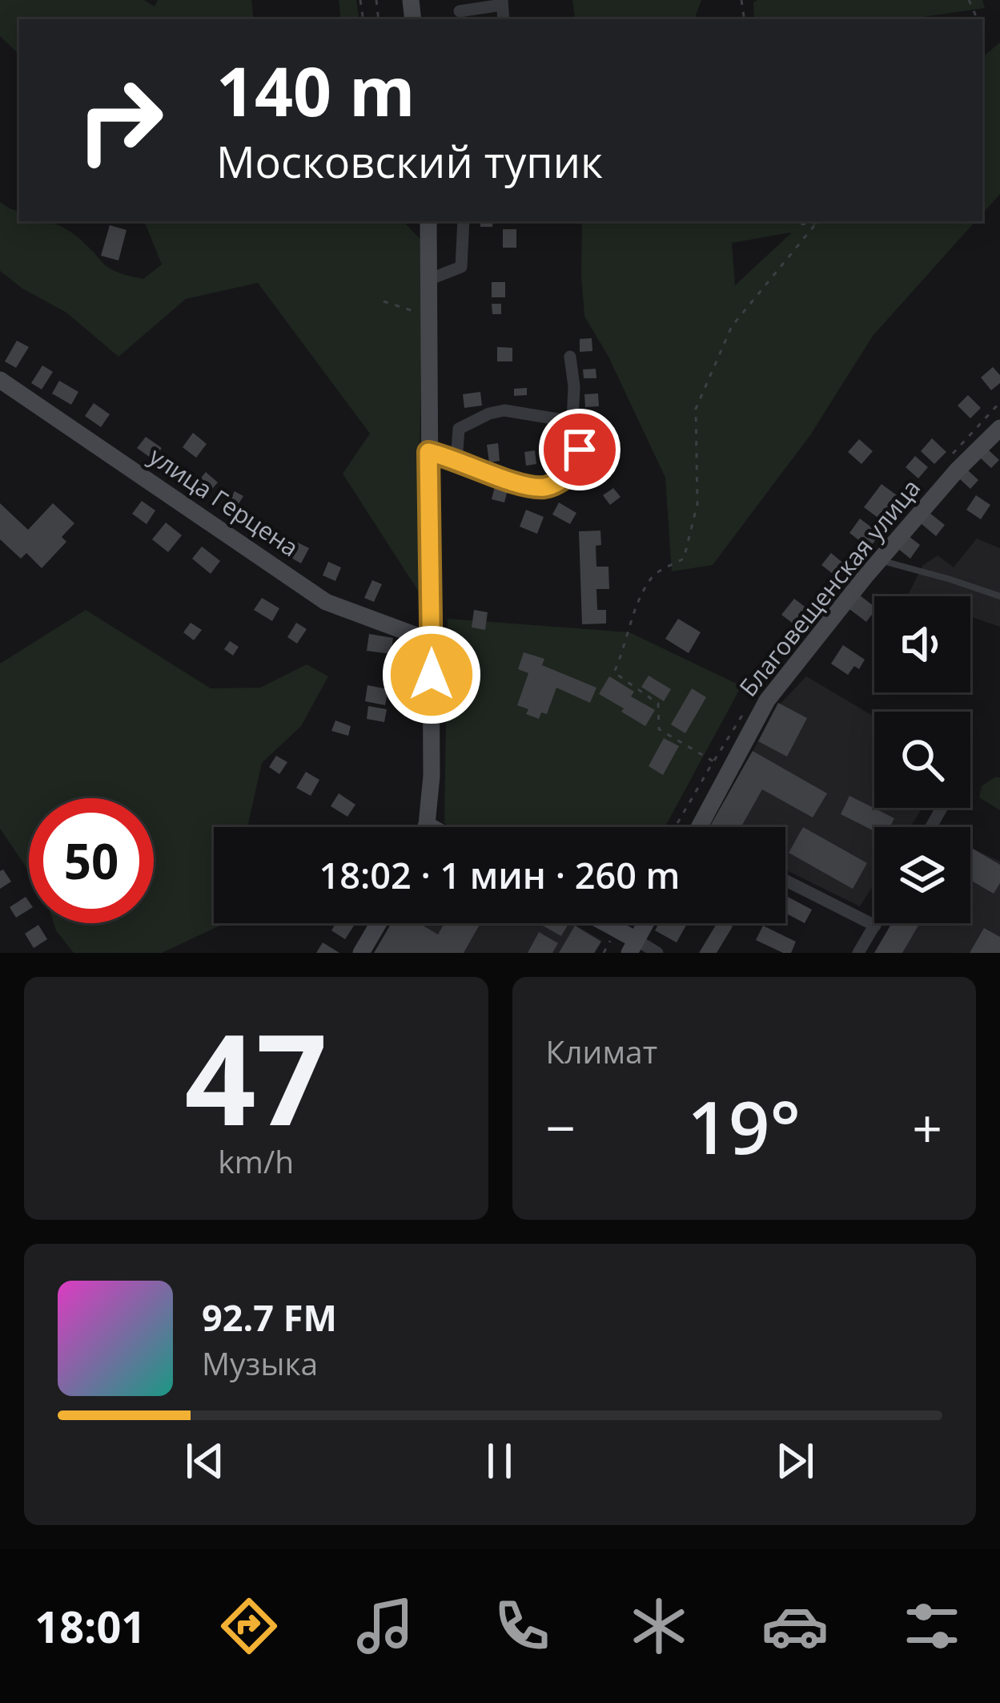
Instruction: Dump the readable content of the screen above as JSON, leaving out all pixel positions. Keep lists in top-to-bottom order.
{
  "streets": {
    "main road": ["улица Герцена", "Благовещенская улица"]
  },
  "page": {
    "turn": ["140 m", "Московский тупик"],
    "limit": "50",
    "trip": "18:02 · 1 мин · 260 m",
    "tile": [
      ["47", "km/h"],
      "Климат"
    ],
    "heat": ["−", "19°", "+"],
    "song": ["92.7 FM", "Музыка"],
    "tabs": "18:01"
  }
}
